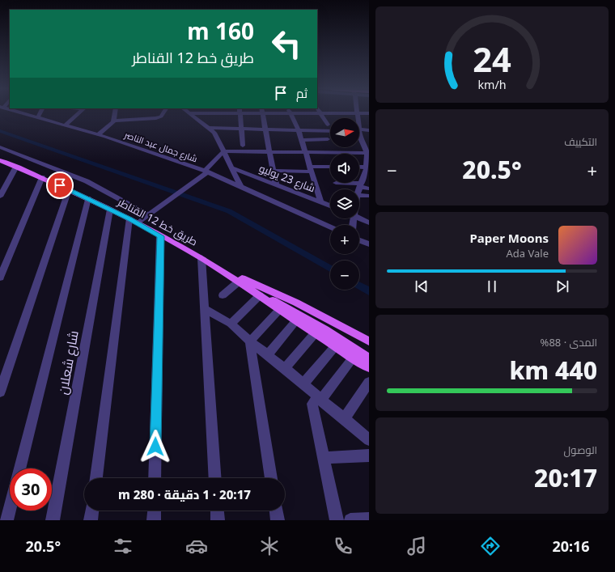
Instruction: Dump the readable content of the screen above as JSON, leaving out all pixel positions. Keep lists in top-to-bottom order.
{
  "streets": {
    "main road": ["طريق خط 12 القناطر"],
    "street": ["شارع جمال عبد الناصر", "شارع 23 يوليو", "شارع شعلان"]
  },
  "crossings": [
    ["طريق خط 12 القناطر", "شارع شعلان"]
  ],
  "north": "right",
  "page": {
    "turn": ["160 m", "طريق خط 12 القناطر"],
    "then": "ثم",
    "tile": [
      "التكييف",
      ["المدى · 88%", "440 km"],
      ["الوصول", "20:17"]
    ],
    "map_buttons": ["+", "−"],
    "heat": ["−", "20.5°", "+"],
    "song": ["Paper Moons", "Ada Vale"],
    "limit": "30",
    "trip": "20:17 · 1 دقيقة · 280 m",
    "tabs": ["20:16", "20.5°"],
    "gauge": ["24", "km/h"]
  }
}
